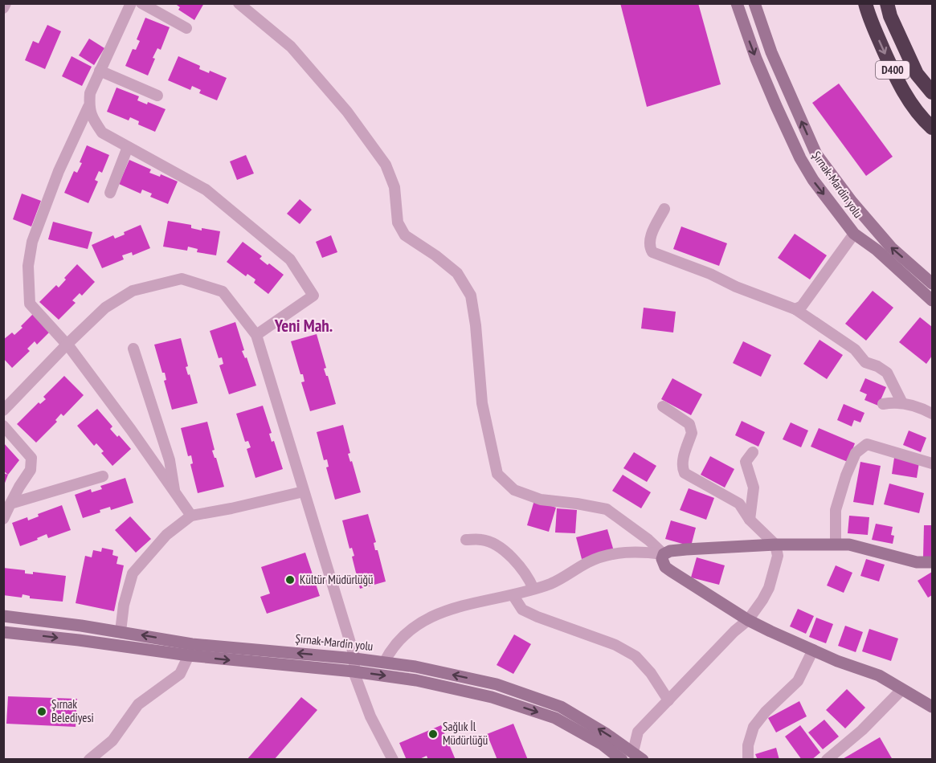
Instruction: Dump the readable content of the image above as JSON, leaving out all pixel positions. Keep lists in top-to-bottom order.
{
  "streets": {
    "highway": ["D400"],
    "street": ["Şırnak-Mardin yolu"]
  },
  "districts": ["Yeni Mah."],
  "places": ["Kültür Müdürlüğü", "Şırnak Belediyesi", "Sağlık İl Müdürlüğü"]
}
